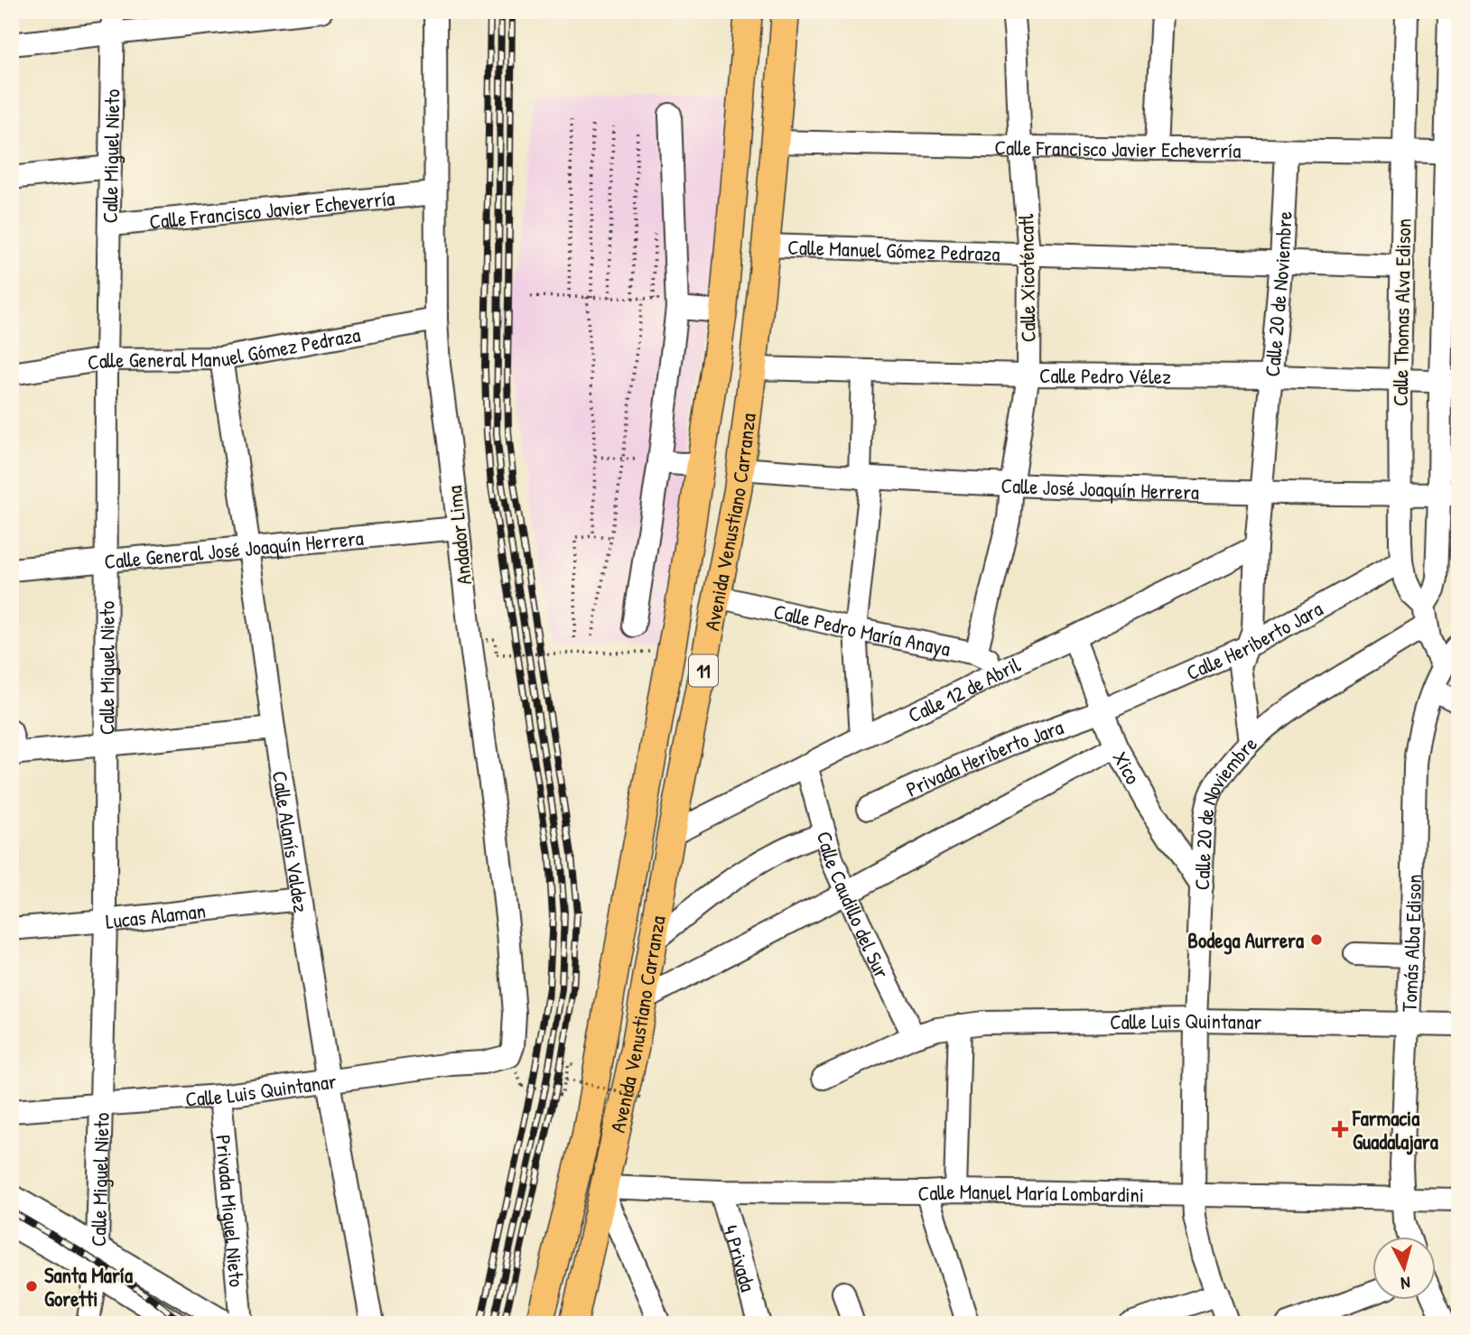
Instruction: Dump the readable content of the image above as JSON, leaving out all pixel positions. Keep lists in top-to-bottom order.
{
  "streets": {
    "main road": ["Avenida Venustiano Carranza", "11"],
    "street": [
      "Calle Francisco Javier Echeverría",
      "Calle Miguel Nieto",
      "Calle Manuel Gómez Pedraza",
      "Calle Xicoténcatl",
      "Calle 20 de Noviembre",
      "Calle Thomas Alva Edison",
      "Calle General Manuel Gómez Pedraza",
      "Calle Pedro Vélez",
      "Calle José Joaquín Herrera",
      "Andador Lima",
      "Calle General José Joaquín Herrera",
      "Calle Pedro María Anaya",
      "Calle Heriberto Jara",
      "Calle 12 de Abril",
      "Privada Heriberto Jara",
      "Xico",
      "Calle Alanís Valdez",
      "Calle Caudillo del Sur",
      "Lucas Alaman",
      "Tomás Alba Edison",
      "Calle Luis Quintanar",
      "Calle Manuel María Lombardini",
      "Privada Miguel Nieto",
      "4 Privada"
    ]
  },
  "crossings": [
    ["Calle Francisco Javier Echeverría", "Calle Miguel Nieto"],
    ["Calle Francisco Javier Echeverría", "Calle Xicoténcatl"],
    ["Calle Francisco Javier Echeverría", "Calle 20 de Noviembre"],
    ["Calle Francisco Javier Echeverría", "Calle Thomas Alva Edison"],
    ["Calle Francisco Javier Echeverría", "Avenida Venustiano Carranza"],
    ["Calle Francisco Javier Echeverría", "Andador Lima"],
    ["Calle Miguel Nieto", "Calle General Manuel Gómez Pedraza"],
    ["Calle Miguel Nieto", "Calle General José Joaquín Herrera"],
    ["Calle Miguel Nieto", "Lucas Alaman"],
    ["Calle Miguel Nieto", "Calle Luis Quintanar"],
    ["Calle Manuel Gómez Pedraza", "Calle Xicoténcatl"],
    ["Calle Manuel Gómez Pedraza", "Calle 20 de Noviembre"],
    ["Calle Manuel Gómez Pedraza", "Calle Thomas Alva Edison"],
    ["Calle Manuel Gómez Pedraza", "Avenida Venustiano Carranza"],
    ["Calle Xicoténcatl", "Calle Pedro Vélez"],
    ["Calle Xicoténcatl", "Calle José Joaquín Herrera"],
    ["Calle Xicoténcatl", "Calle Pedro María Anaya"],
    ["Calle 20 de Noviembre", "Calle Pedro Vélez"],
    ["Calle 20 de Noviembre", "Calle José Joaquín Herrera"],
    ["Calle 20 de Noviembre", "Calle Heriberto Jara"],
    ["Calle 20 de Noviembre", "Calle 12 de Abril"],
    ["Calle 20 de Noviembre", "Xico"],
    ["Calle 20 de Noviembre", "Calle Luis Quintanar"],
    ["Calle 20 de Noviembre", "Calle Manuel María Lombardini"],
    ["Calle Thomas Alva Edison", "Calle Pedro Vélez"],
    ["Calle Thomas Alva Edison", "Calle José Joaquín Herrera"],
    ["Calle Thomas Alva Edison", "Calle Heriberto Jara"],
    ["Calle Thomas Alva Edison", "Tomás Alba Edison"],
    ["Calle General Manuel Gómez Pedraza", "Andador Lima"],
    ["Calle General Manuel Gómez Pedraza", "Calle Alanís Valdez"],
    ["Calle Pedro Vélez", "Avenida Venustiano Carranza"],
    ["Calle José Joaquín Herrera", "Avenida Venustiano Carranza"],
    ["Avenida Venustiano Carranza", "Calle Pedro María Anaya"],
    ["Avenida Venustiano Carranza", "Calle 12 de Abril"],
    ["Avenida Venustiano Carranza", "Calle Manuel María Lombardini"],
    ["Andador Lima", "Calle General José Joaquín Herrera"],
    ["Andador Lima", "Calle Luis Quintanar"],
    ["Calle General José Joaquín Herrera", "Calle Alanís Valdez"],
    ["Calle Pedro María Anaya", "Calle 12 de Abril"],
    ["Calle Heriberto Jara", "Privada Heriberto Jara"],
    ["Calle Heriberto Jara", "Xico"],
    ["Calle 12 de Abril", "Xico"],
    ["Calle 12 de Abril", "Calle Caudillo del Sur"],
    ["Privada Heriberto Jara", "Xico"],
    ["Calle Alanís Valdez", "Lucas Alaman"],
    ["Calle Alanís Valdez", "Calle Luis Quintanar"],
    ["Calle Caudillo del Sur", "Calle Luis Quintanar"],
    ["Tomás Alba Edison", "Calle Luis Quintanar"],
    ["Tomás Alba Edison", "Calle Manuel María Lombardini"],
    ["Calle Luis Quintanar", "Privada Miguel Nieto"],
    ["Calle Manuel María Lombardini", "4 Privada"]
  ],
  "places": {
    "other": ["Bodega Aurrera", "Santa María Goretti"],
    "health": ["Farmacia Guadalajara"]
  },
  "north": "bottom"
}
